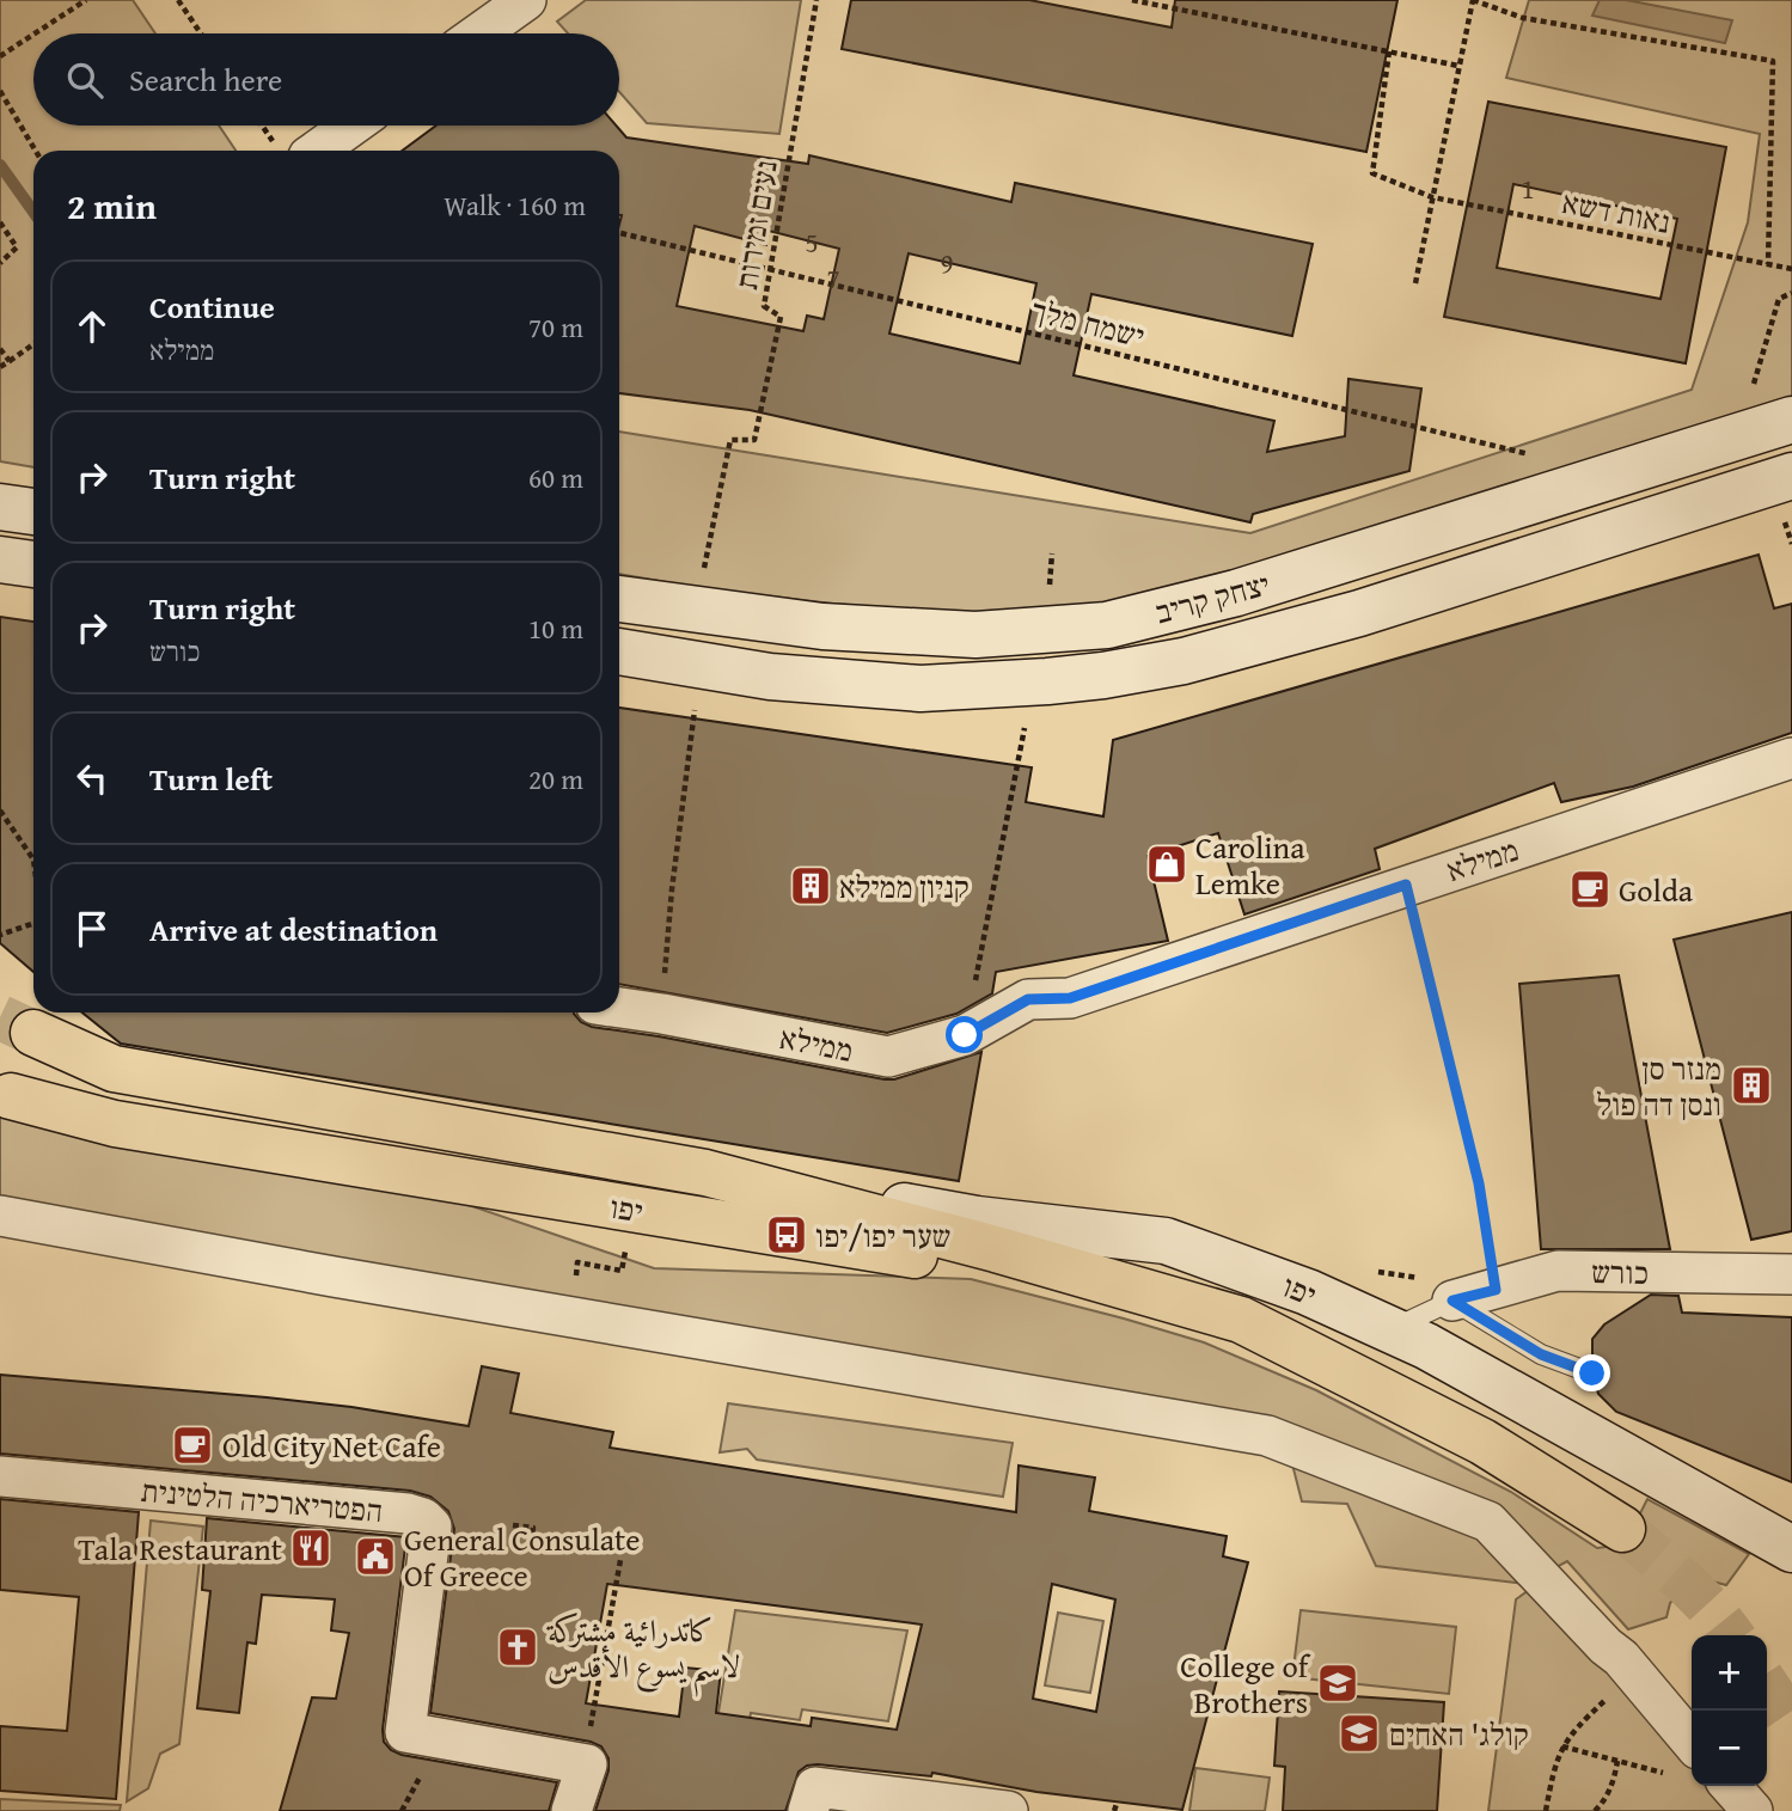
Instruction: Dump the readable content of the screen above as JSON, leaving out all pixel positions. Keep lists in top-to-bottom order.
{
  "streets": {
    "highway": ["יפו"],
    "street": [
      "יצחק קריב",
      "ממילא",
      "כורש",
      "הפטריארכיה הלטינית"
    ],
    "path": ["נאות דשא", "נעים זמירות", "ישמח מלך"]
  },
  "crossings": [
    ["נעים זמירות", "ישמח מלך"]
  ],
  "places": {
    "shop": ["Carolina Lemke"],
    "building": ["קניון ממילא", "מנזר סן ונסן דה פול"],
    "cafe": ["Golda", "Old City Net Cafe"],
    "bus stop": ["שער יפו/יפו"],
    "restaurant": ["Tala Restaurant"],
    "public building": ["General Consulate Of Greece"],
    "church": ["كاتدرائية مشتركة لاسم يسوع الأقدس"],
    "school or university": ["College of Brothers", "קולג' האחים"]
  },
  "house_numbers": [
    "1",
    "5",
    "9",
    "7"
  ],
  "page": {
    "search": "Search here",
    "heading": ["2 min", "Walk · 160 m"],
    "list": [
      ["Continue", "ממילא", "70 m"],
      ["Turn right", "60 m"],
      ["Turn right", "כורש", "10 m"],
      ["Turn left", "20 m"],
      "Arrive at destination"
    ],
    "map_buttons": ["+", "−"]
  }
}
